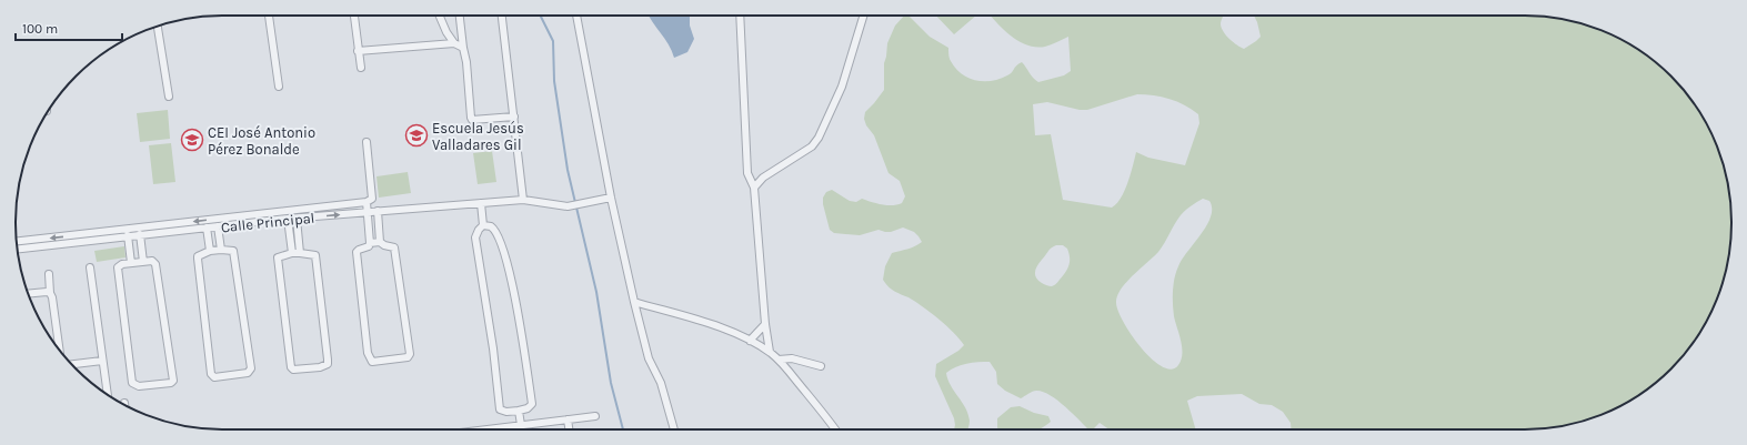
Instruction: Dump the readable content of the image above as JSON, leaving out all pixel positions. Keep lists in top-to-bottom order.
{
  "streets": {
    "street": ["Calle Principal"]
  },
  "places": {
    "school or university": ["Escuela Jesús Valladares Gil", "CEI José Antonio Pérez Bonalde"]
  },
  "scale_bar": "100 m"
}
